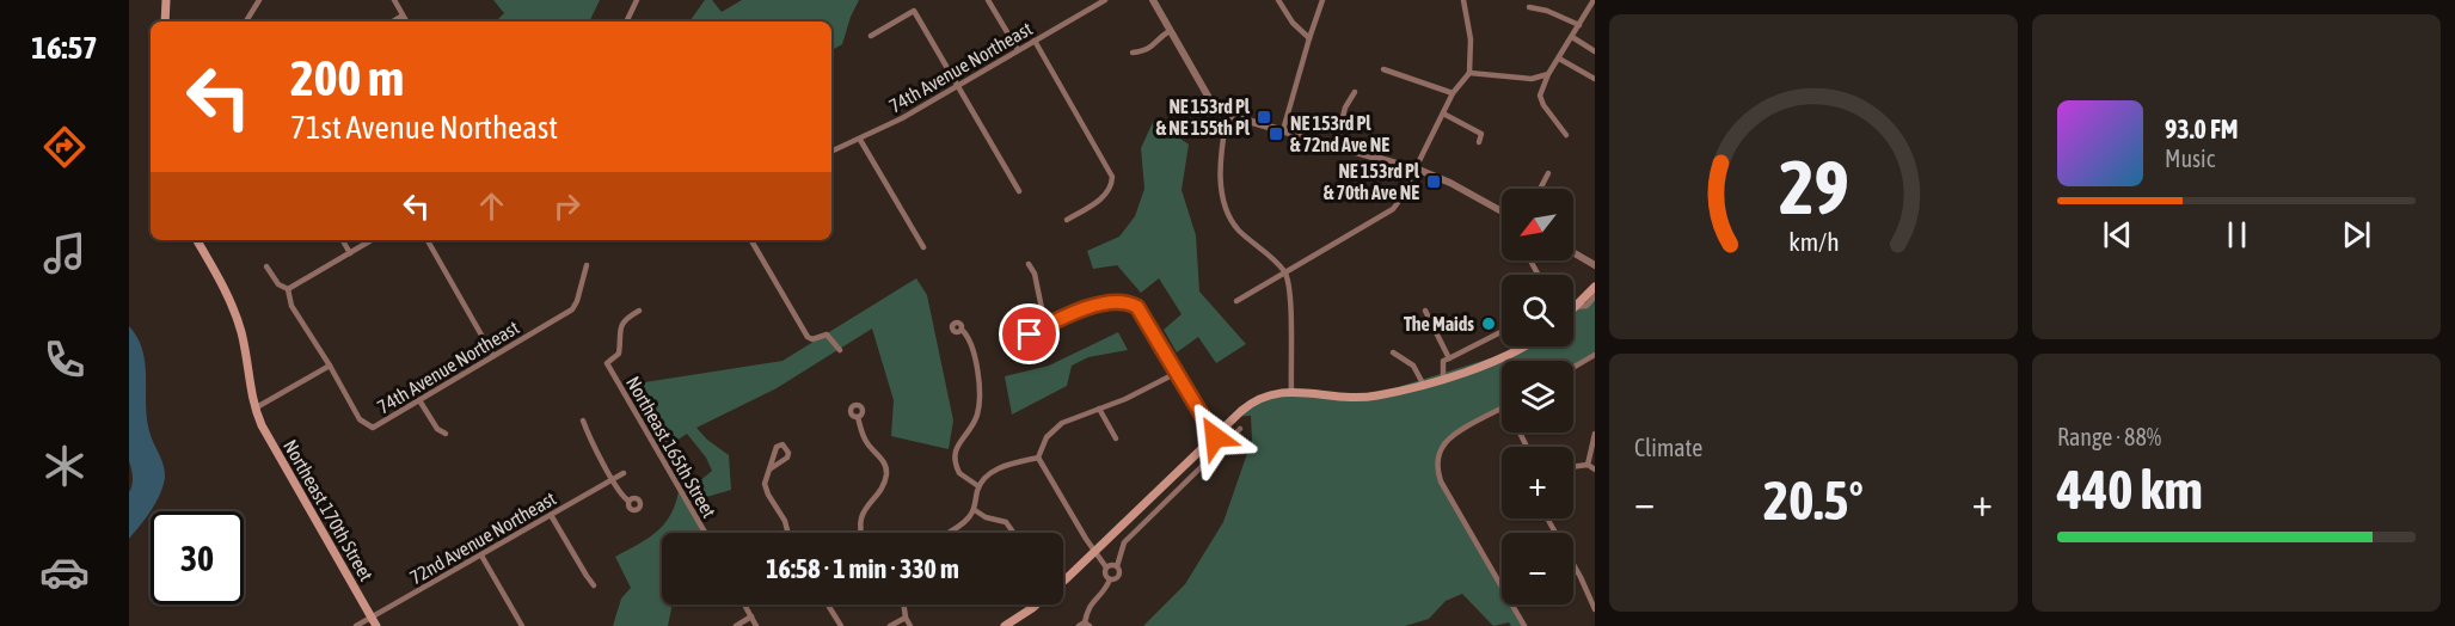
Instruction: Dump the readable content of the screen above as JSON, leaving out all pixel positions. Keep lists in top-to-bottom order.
{
  "streets": {
    "main road": ["Northeast 170th Street"],
    "street": ["74th Avenue Northeast", "Northeast 165th Street", "72nd Avenue Northeast"]
  },
  "crossings": [
    ["Northeast 170th Street", "72nd Avenue Northeast"]
  ],
  "places": {
    "transit": ["NE 153rd Pl & NE 155th Pl", "NE 153rd Pl & 72nd Ave NE", "NE 153rd Pl & 70th Ave NE"],
    "other": ["The Maids"]
  },
  "north": "bottom left",
  "page": {
    "tabs": "16:57",
    "turn": ["200 m", "71st Avenue Northeast"],
    "song": ["93.0 FM", "Music"],
    "map_buttons": ["+", "−"],
    "tile": [
      "Climate",
      ["Range · 88%", "440 km"]
    ],
    "heat": ["−", "20.5°", "+"],
    "limit": "30",
    "trip": "16:58 · 1 min · 330 m",
    "gauge": ["29", "km/h"]
  }
}
